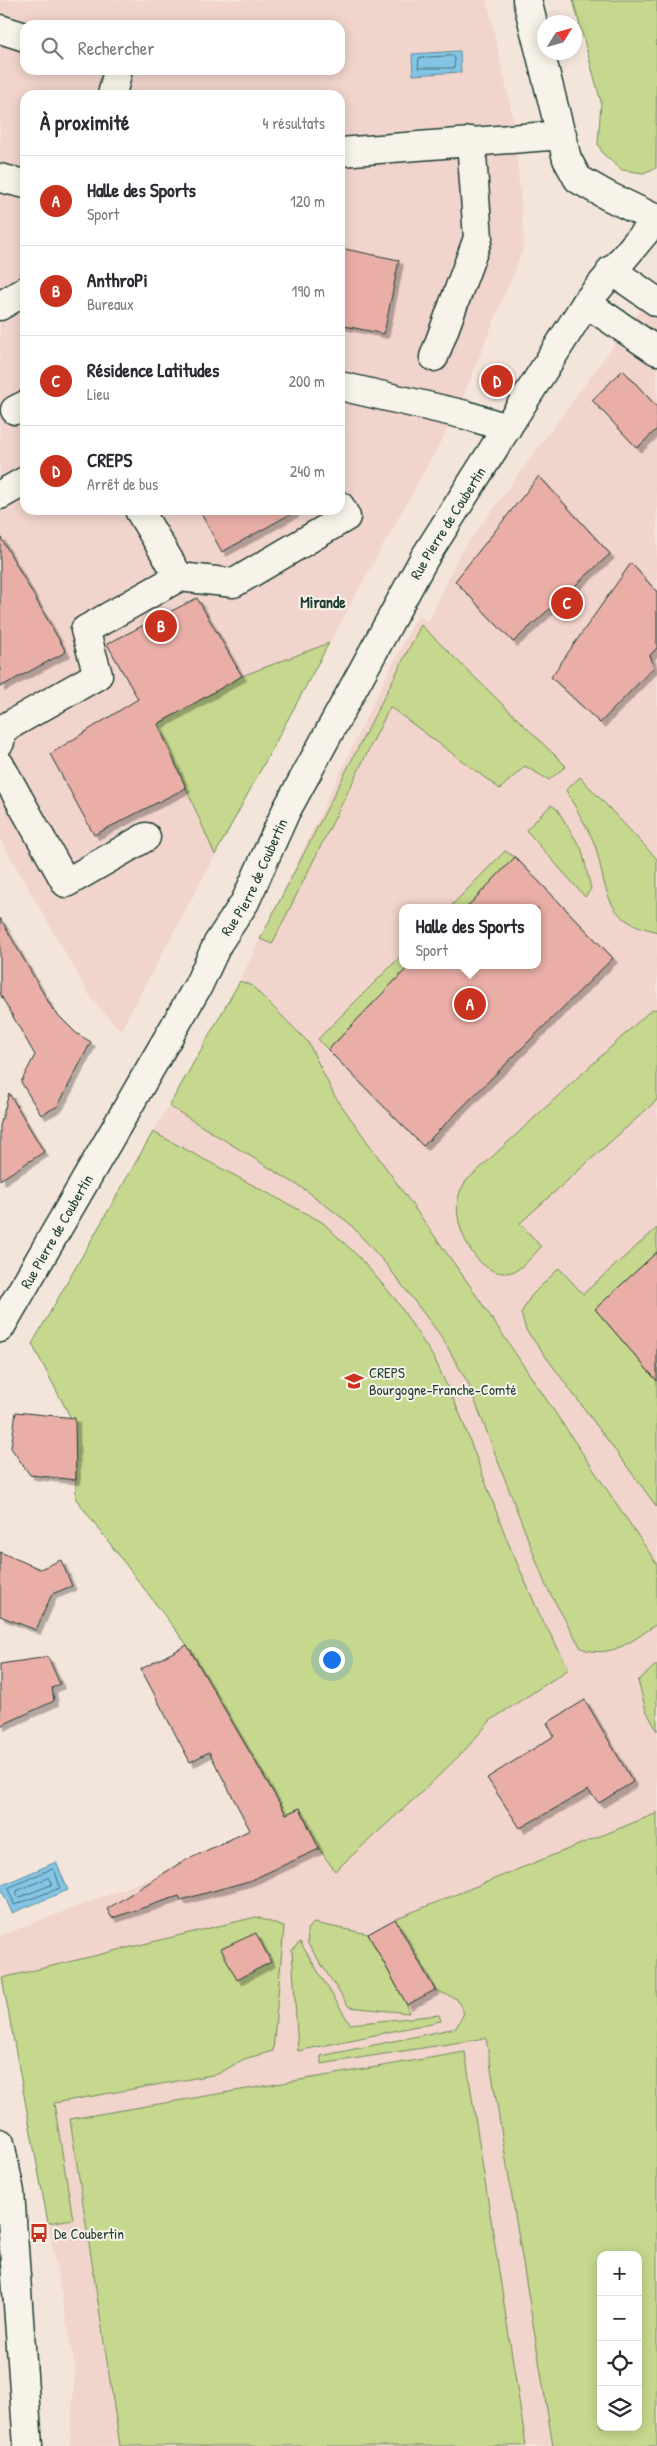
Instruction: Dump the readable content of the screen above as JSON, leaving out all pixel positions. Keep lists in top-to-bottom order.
{
  "streets": {
    "main road": ["Rue Pierre de Coubertin"]
  },
  "districts": ["Mirande"],
  "places": {
    "school or university": ["CREPS Bourgogne-Franche-Comté"],
    "bus stop": ["De Coubertin"]
  },
  "north": "top right",
  "page": {
    "search": "Rechercher",
    "heading": ["À proximité", "4 résultats"],
    "list": [
      {
        "mark": "A",
        "name": "Halle des Sports",
        "note": "Sport",
        "value": "120 m"
      },
      {
        "mark": "B",
        "name": "AnthroPi",
        "note": "Bureaux",
        "value": "190 m"
      },
      {
        "mark": "C",
        "name": "Résidence Latitudes",
        "note": "Lieu",
        "value": "200 m"
      },
      {
        "mark": "D",
        "name": "CREPS",
        "note": "Arrêt de bus",
        "value": "240 m"
      }
    ],
    "pins": [
      "D",
      "C",
      "B",
      "A"
    ],
    "popup": ["Halle des Sports", "Sport"],
    "map_buttons": ["+", "−"]
  }
}
